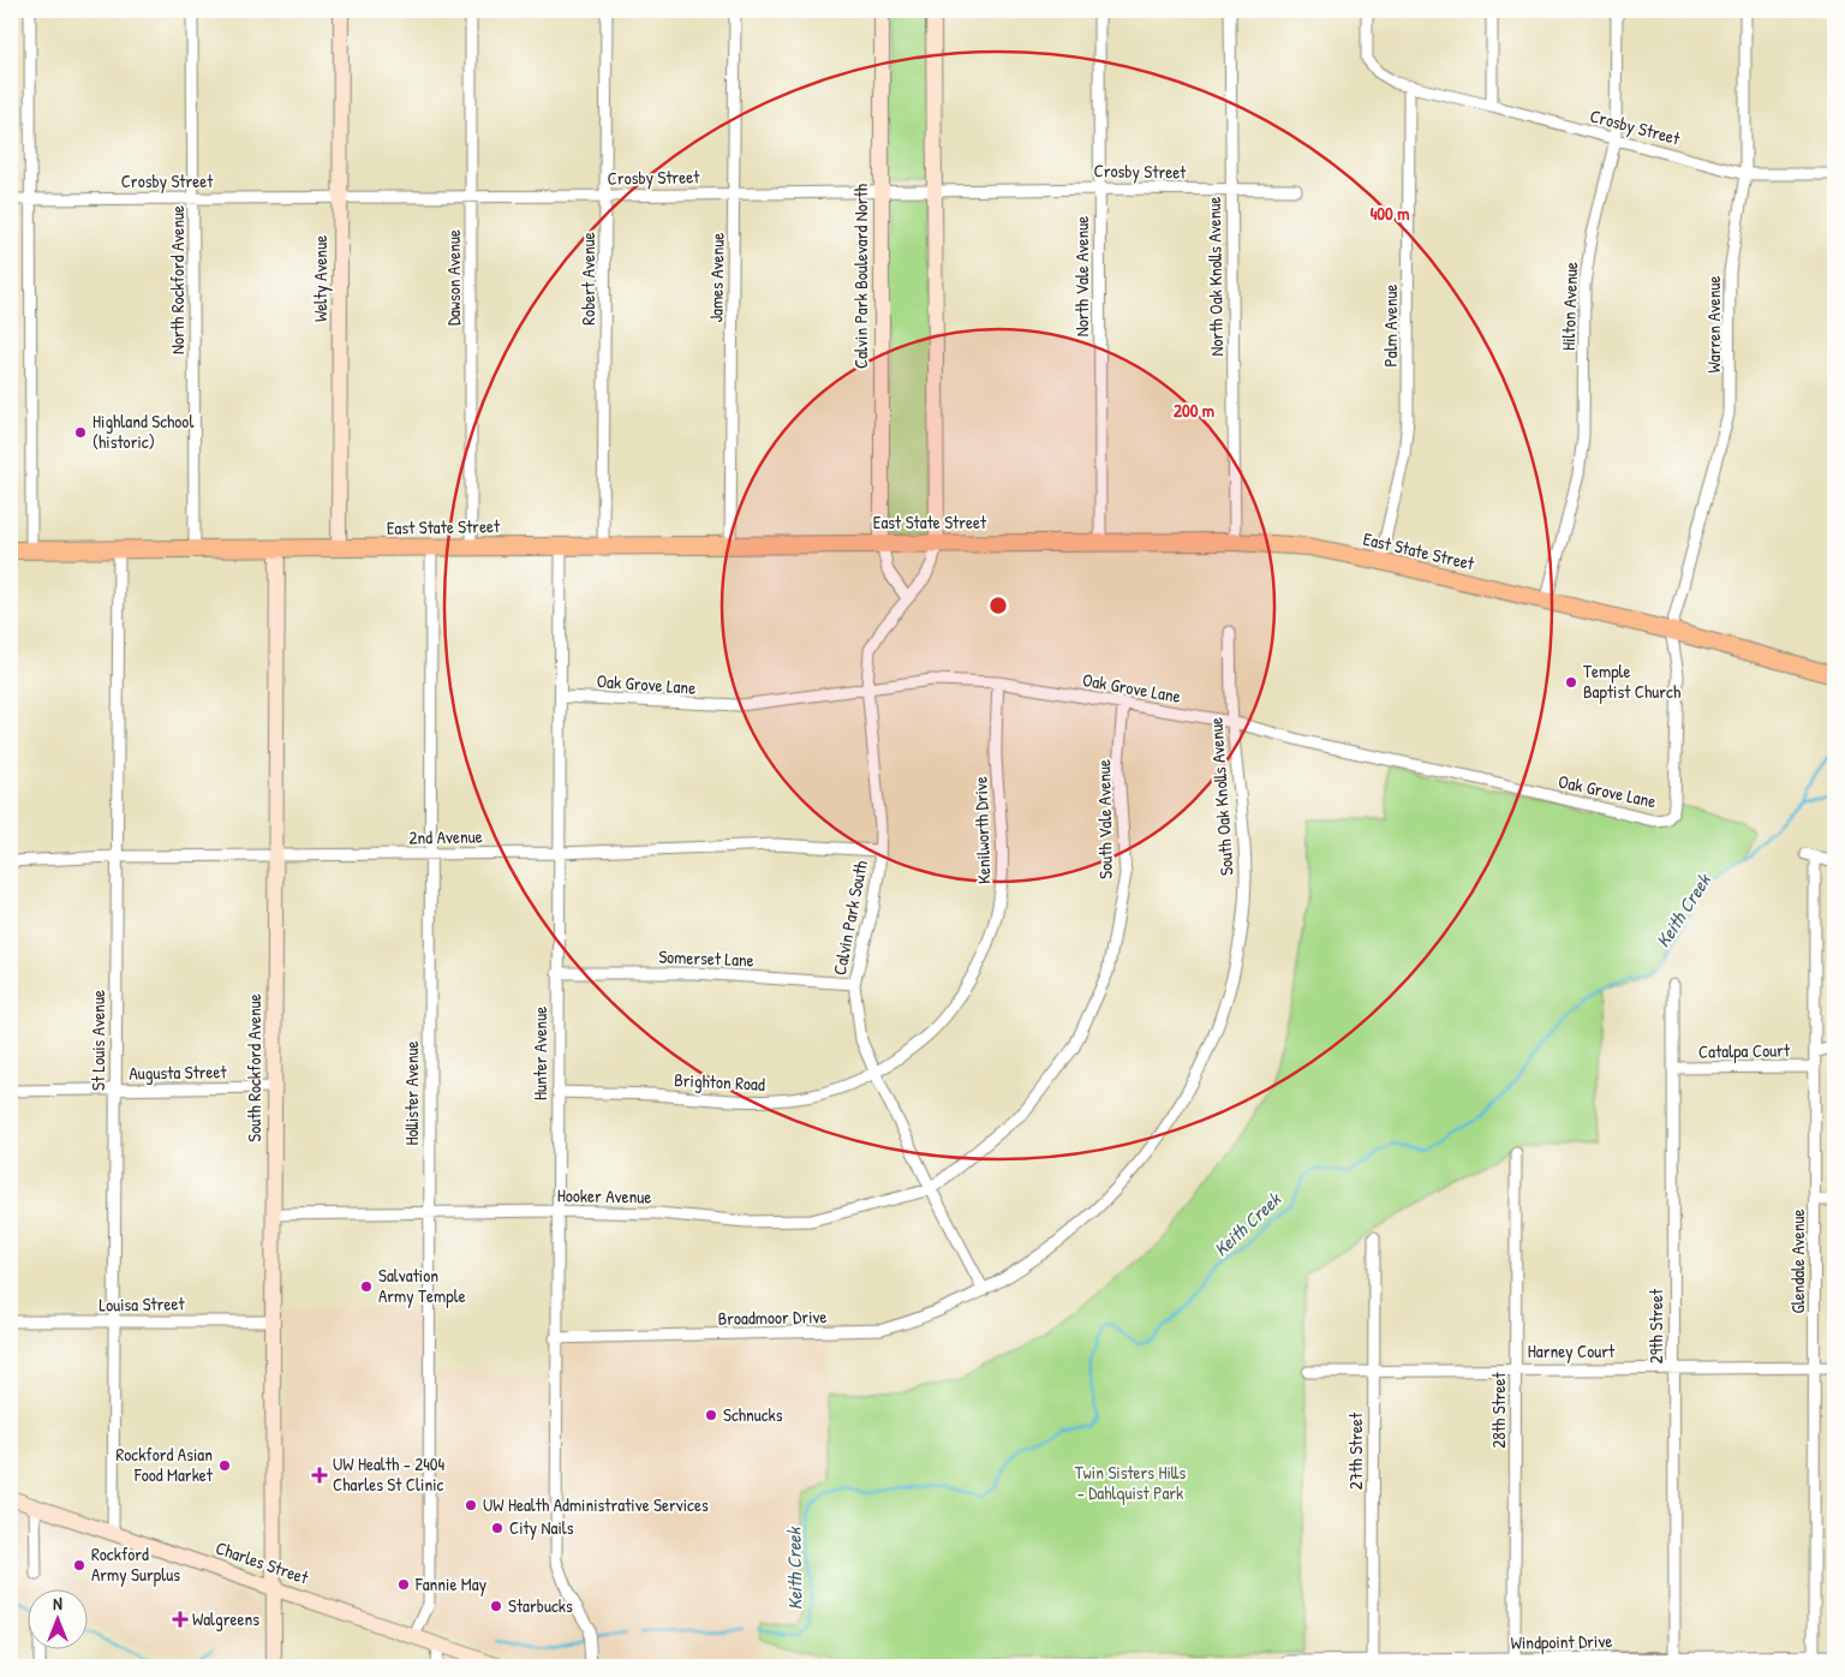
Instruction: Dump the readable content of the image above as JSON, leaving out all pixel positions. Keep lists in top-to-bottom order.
{
  "streets": {
    "main road": ["East State Street"],
    "street": [
      "Crosby Street",
      "Calvin Park Boulevard North",
      "North Vale Avenue",
      "North Oak Knolls Avenue",
      "Dawson Avenue",
      "James Avenue",
      "Welty Avenue",
      "Robert Avenue",
      "North Rockford Avenue",
      "Hilton Avenue",
      "Warren Avenue",
      "Palm Avenue",
      "Oak Grove Lane",
      "South Oak Knolls Avenue",
      "South Vale Avenue",
      "Kenilworth Drive",
      "2nd Avenue",
      "Calvin Park South",
      "Somerset Lane",
      "St Louis Avenue",
      "Catalpa Court",
      "Hunter Avenue",
      "South Rockford Avenue",
      "Augusta Street",
      "Brighton Road",
      "Hollister Avenue",
      "Hooker Avenue",
      "Glendale Avenue",
      "Louisa Street",
      "Broadmoor Drive",
      "29th Street",
      "Harney Court",
      "28th Street",
      "27th Street",
      "Charles Street",
      "Windpoint Drive"
    ]
  },
  "crossings": [
    ["Crosby Street", "Calvin Park Boulevard North"],
    ["Crosby Street", "North Vale Avenue"],
    ["Crosby Street", "North Oak Knolls Avenue"],
    ["Crosby Street", "Dawson Avenue"],
    ["Crosby Street", "James Avenue"],
    ["Crosby Street", "Welty Avenue"],
    ["Crosby Street", "Robert Avenue"],
    ["Crosby Street", "North Rockford Avenue"],
    ["Crosby Street", "Hilton Avenue"],
    ["Crosby Street", "Warren Avenue"],
    ["Crosby Street", "Palm Avenue"],
    ["Calvin Park Boulevard North", "East State Street"],
    ["North Vale Avenue", "East State Street"],
    ["North Oak Knolls Avenue", "East State Street"],
    ["Dawson Avenue", "East State Street"],
    ["James Avenue", "East State Street"],
    ["Welty Avenue", "East State Street"],
    ["Robert Avenue", "East State Street"],
    ["North Rockford Avenue", "East State Street"],
    ["Hilton Avenue", "East State Street"],
    ["Warren Avenue", "East State Street"],
    ["Warren Avenue", "Oak Grove Lane"],
    ["Palm Avenue", "East State Street"],
    ["East State Street", "Oak Grove Lane"],
    ["East State Street", "Calvin Park South"],
    ["East State Street", "St Louis Avenue"],
    ["East State Street", "Hunter Avenue"],
    ["East State Street", "South Rockford Avenue"],
    ["East State Street", "Hollister Avenue"],
    ["Oak Grove Lane", "South Oak Knolls Avenue"],
    ["Oak Grove Lane", "South Vale Avenue"],
    ["Oak Grove Lane", "Kenilworth Drive"],
    ["Oak Grove Lane", "Calvin Park South"],
    ["Oak Grove Lane", "Hunter Avenue"],
    ["South Oak Knolls Avenue", "Calvin Park South"],
    ["South Oak Knolls Avenue", "Broadmoor Drive"],
    ["South Vale Avenue", "Calvin Park South"],
    ["South Vale Avenue", "Hooker Avenue"],
    ["Kenilworth Drive", "Calvin Park South"],
    ["Kenilworth Drive", "Brighton Road"],
    ["2nd Avenue", "Calvin Park South"],
    ["2nd Avenue", "St Louis Avenue"],
    ["2nd Avenue", "Hunter Avenue"],
    ["2nd Avenue", "South Rockford Avenue"],
    ["2nd Avenue", "Hollister Avenue"],
    ["Calvin Park South", "Somerset Lane"],
    ["Calvin Park South", "Brighton Road"],
    ["Calvin Park South", "Hooker Avenue"],
    ["Calvin Park South", "Broadmoor Drive"],
    ["Somerset Lane", "Hunter Avenue"],
    ["St Louis Avenue", "Augusta Street"],
    ["St Louis Avenue", "Louisa Street"],
    ["St Louis Avenue", "Charles Street"],
    ["Catalpa Court", "Glendale Avenue"],
    ["Catalpa Court", "29th Street"],
    ["Hunter Avenue", "Brighton Road"],
    ["Hunter Avenue", "Hooker Avenue"],
    ["Hunter Avenue", "Broadmoor Drive"],
    ["South Rockford Avenue", "Augusta Street"],
    ["South Rockford Avenue", "Hooker Avenue"],
    ["South Rockford Avenue", "Louisa Street"],
    ["South Rockford Avenue", "Charles Street"],
    ["Hollister Avenue", "Hooker Avenue"],
    ["Hollister Avenue", "Charles Street"],
    ["Glendale Avenue", "Harney Court"],
    ["Glendale Avenue", "Windpoint Drive"],
    ["29th Street", "Harney Court"],
    ["29th Street", "Windpoint Drive"],
    ["Harney Court", "28th Street"],
    ["Harney Court", "27th Street"],
    ["28th Street", "Windpoint Drive"],
    ["27th Street", "Windpoint Drive"]
  ],
  "water": ["Keith Creek"],
  "parks": ["Twin Sisters Hills - Dahlquist Park"],
  "places": {
    "other": [
      "Highland School (historic)",
      "Temple Baptist Church",
      "Salvation Army Temple",
      "Schnucks",
      "Rockford Asian Food Market",
      "UW Health Administrative Services",
      "City Nails",
      "Rockford Army Surplus",
      "Fannie May",
      "Starbucks"
    ],
    "health": ["UW Health - 2404 Charles St Clinic", "Walgreens"]
  },
  "north": "top",
  "rings": ["400 m", "200 m"]
}
